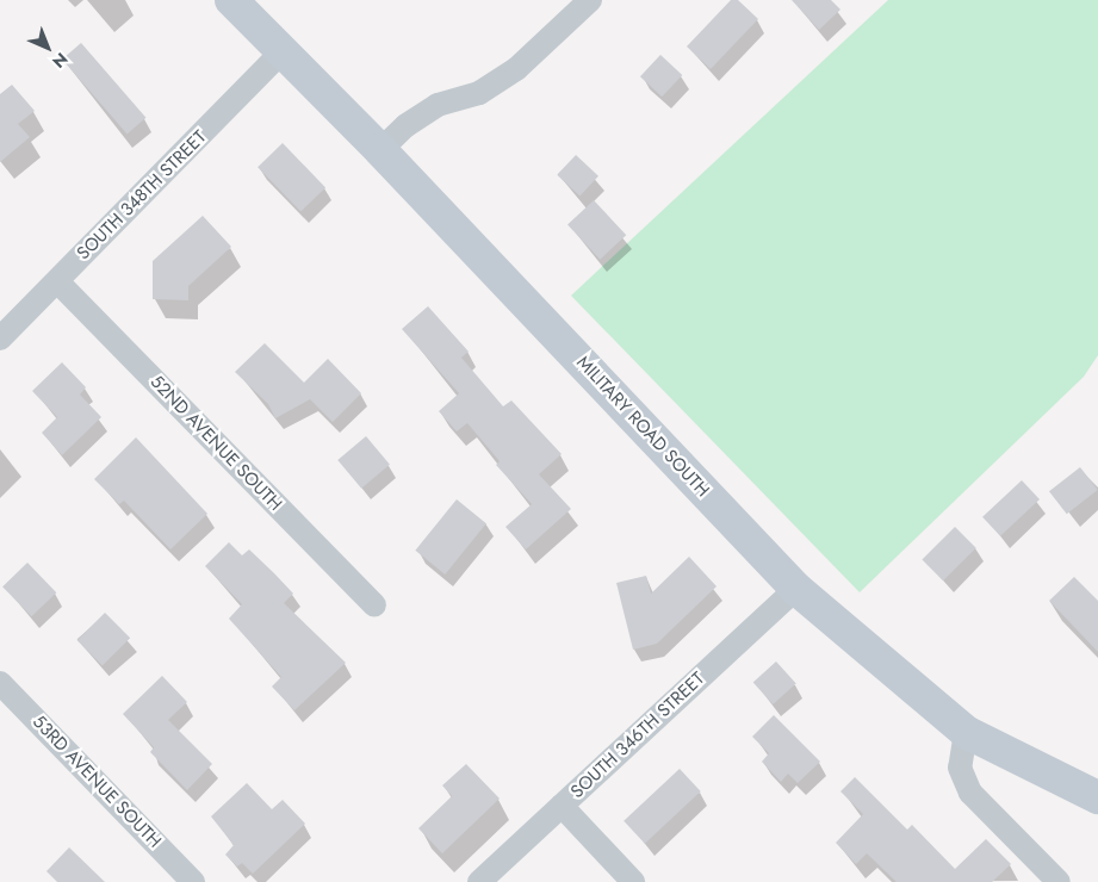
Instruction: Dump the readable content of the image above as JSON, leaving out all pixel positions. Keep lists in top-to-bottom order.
{
  "streets": {
    "main road": ["MILITARY ROAD SOUTH"],
    "street": [
      "SOUTH 348TH STREET",
      "52ND AVENUE SOUTH",
      "SOUTH 346TH STREET",
      "53RD AVENUE SOUTH"
    ]
  },
  "crossings": [
    ["SOUTH 348TH STREET", "MILITARY ROAD SOUTH"],
    ["SOUTH 348TH STREET", "52ND AVENUE SOUTH"],
    ["MILITARY ROAD SOUTH", "SOUTH 346TH STREET"]
  ],
  "north": "bottom right"
}
